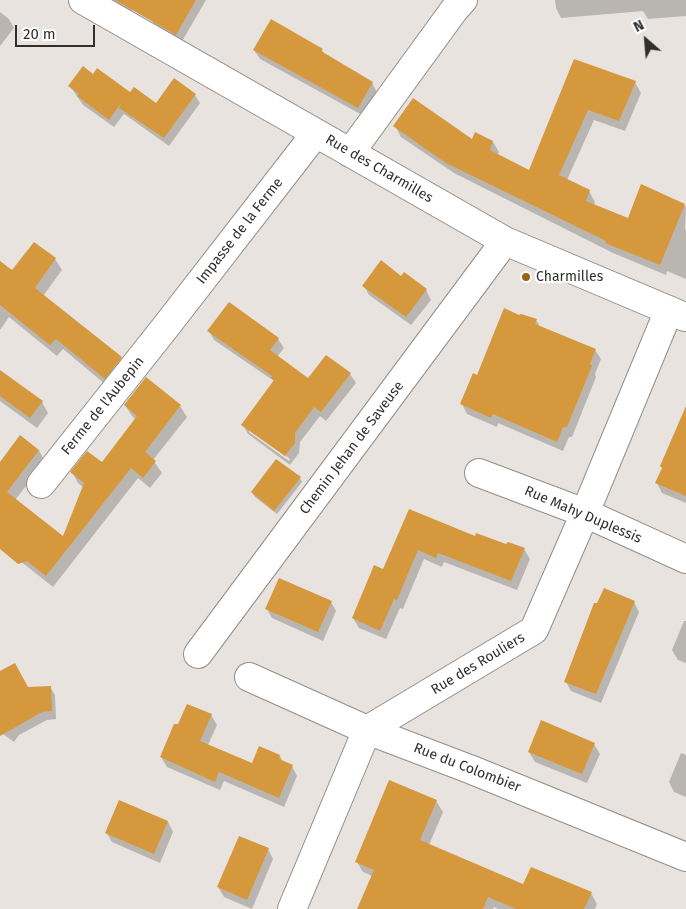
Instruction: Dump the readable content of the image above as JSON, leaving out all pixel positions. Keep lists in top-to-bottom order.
{
  "streets": {
    "street": [
      "Rue des Charmilles",
      "Impasse de la Ferme",
      "Ferme de l'Aubepin",
      "Chemin Jehan de Saveuse",
      "Rue Mahy Duplessis",
      "Rue des Rouliers",
      "Rue du Colombier"
    ]
  },
  "crossings": [
    ["Rue des Charmilles", "Impasse de la Ferme"],
    ["Rue des Charmilles", "Chemin Jehan de Saveuse"],
    ["Rue des Charmilles", "Rue des Rouliers"],
    ["Impasse de la Ferme", "Ferme de l'Aubepin"],
    ["Rue Mahy Duplessis", "Rue des Rouliers"],
    ["Rue des Rouliers", "Rue du Colombier"]
  ],
  "places": ["Charmilles"],
  "scale_bar": "20 m",
  "north": "top left"
}
